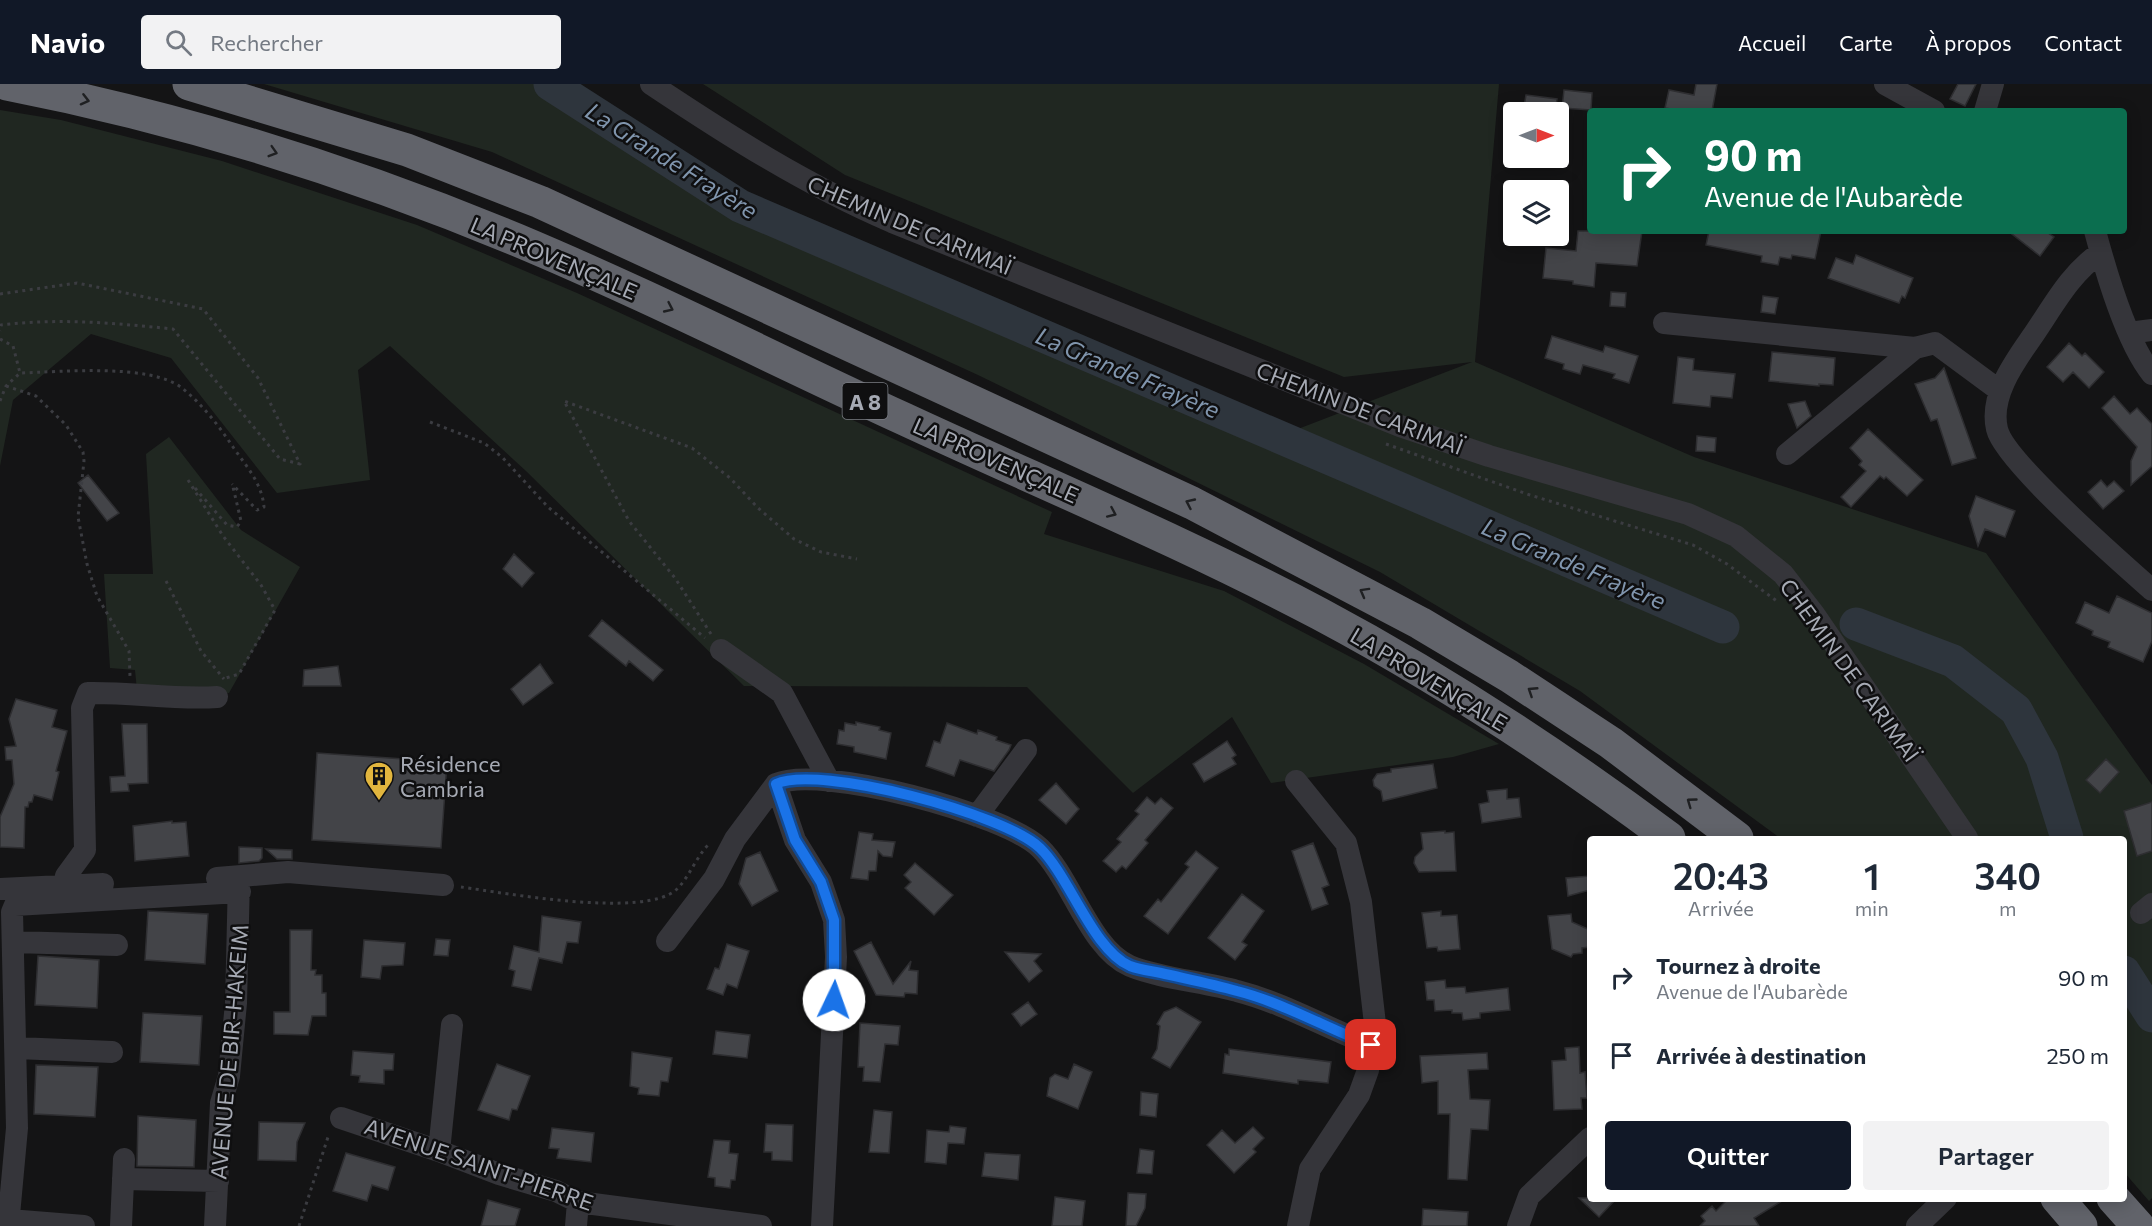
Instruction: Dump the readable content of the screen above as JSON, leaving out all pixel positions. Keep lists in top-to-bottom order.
{
  "streets": {
    "highway": ["LA PROVENÇALE", "A 8"],
    "street": ["CHEMIN DE CARIMAÏ", "AVENUE DE BIR-HAKEIM", "AVENUE SAINT-PIERRE"]
  },
  "water": ["La Grande Frayère"],
  "places": {
    "building": ["Résidence Cambria"]
  },
  "north": "right",
  "page": {
    "header": "Navio",
    "search": "Rechercher",
    "nav": [
      "Accueil",
      "Carte",
      "À propos",
      "Contact"
    ],
    "turn": ["90 m", "Avenue de l'Aubarède"],
    "eta": [
      "20:43",
      "Arrivée",
      "1",
      "min",
      "340",
      "m"
    ],
    "list": [
      {
        "name": "Tournez à droite",
        "note": "Avenue de l'Aubarède",
        "value": "90 m"
      },
      {
        "name": "Arrivée à destination",
        "value": "250 m"
      }
    ],
    "buttons": ["Quitter", "Partager"]
  }
}
